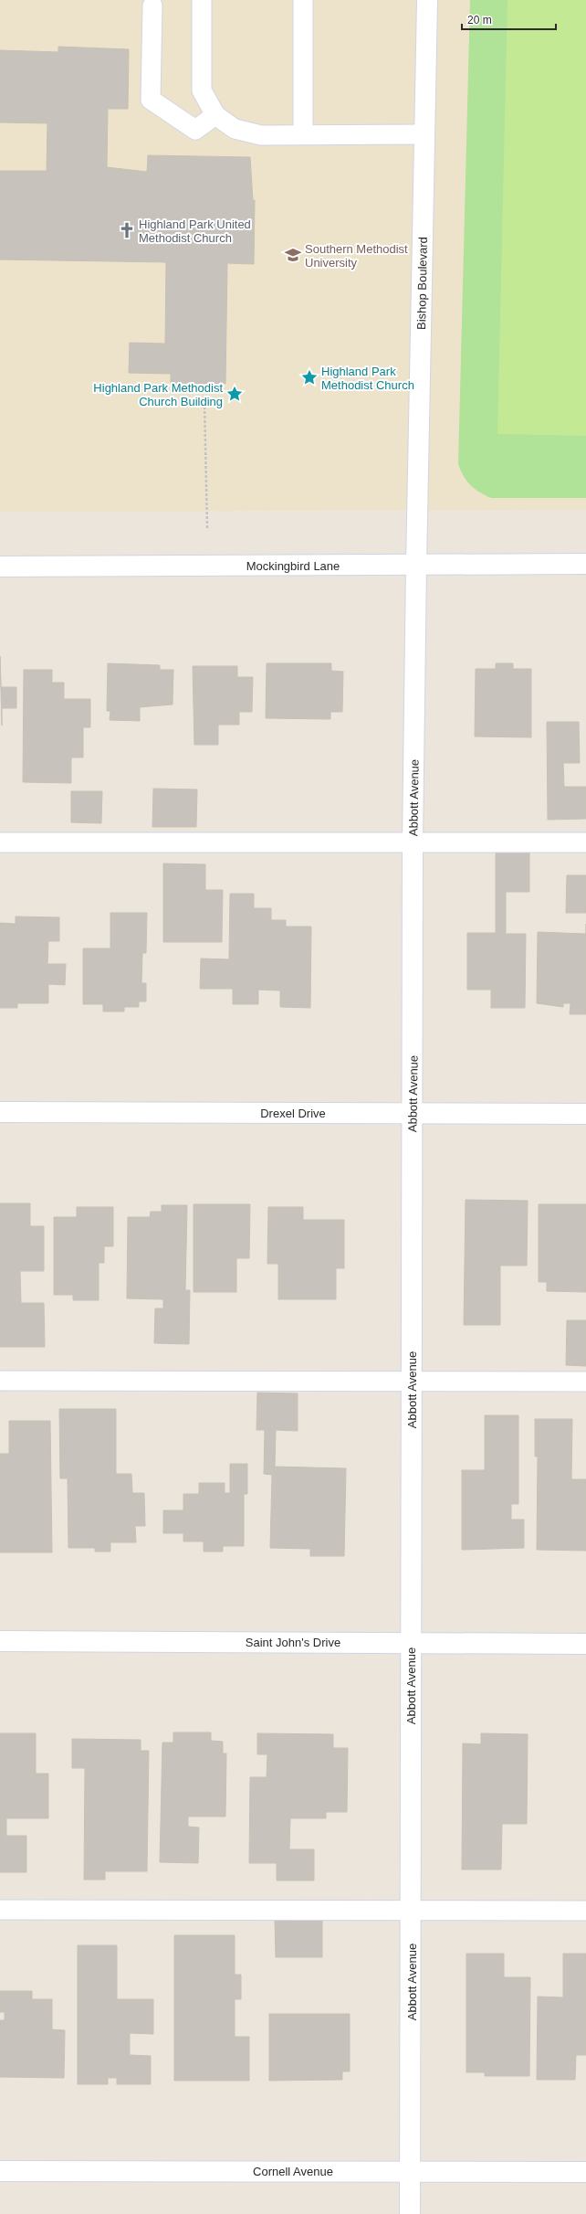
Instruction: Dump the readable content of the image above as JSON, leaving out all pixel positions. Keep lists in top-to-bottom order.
{
  "streets": {
    "street": [
      "Bishop Boulevard",
      "Mockingbird Lane",
      "Abbott Avenue",
      "Drexel Drive",
      "Saint John's Drive",
      "Cornell Avenue"
    ]
  },
  "crossings": [
    ["Bishop Boulevard", "Mockingbird Lane"],
    ["Bishop Boulevard", "Abbott Avenue"],
    ["Mockingbird Lane", "Abbott Avenue"],
    ["Abbott Avenue", "Drexel Drive"],
    ["Abbott Avenue", "Saint John's Drive"],
    ["Abbott Avenue", "Cornell Avenue"]
  ],
  "places": {
    "church": ["Highland Park United Methodist Church"],
    "school or university": ["Southern Methodist University"],
    "place": ["Highland Park Methodist Church", "Highland Park Methodist Church Building"]
  },
  "scale_bar": "20 m"
}
